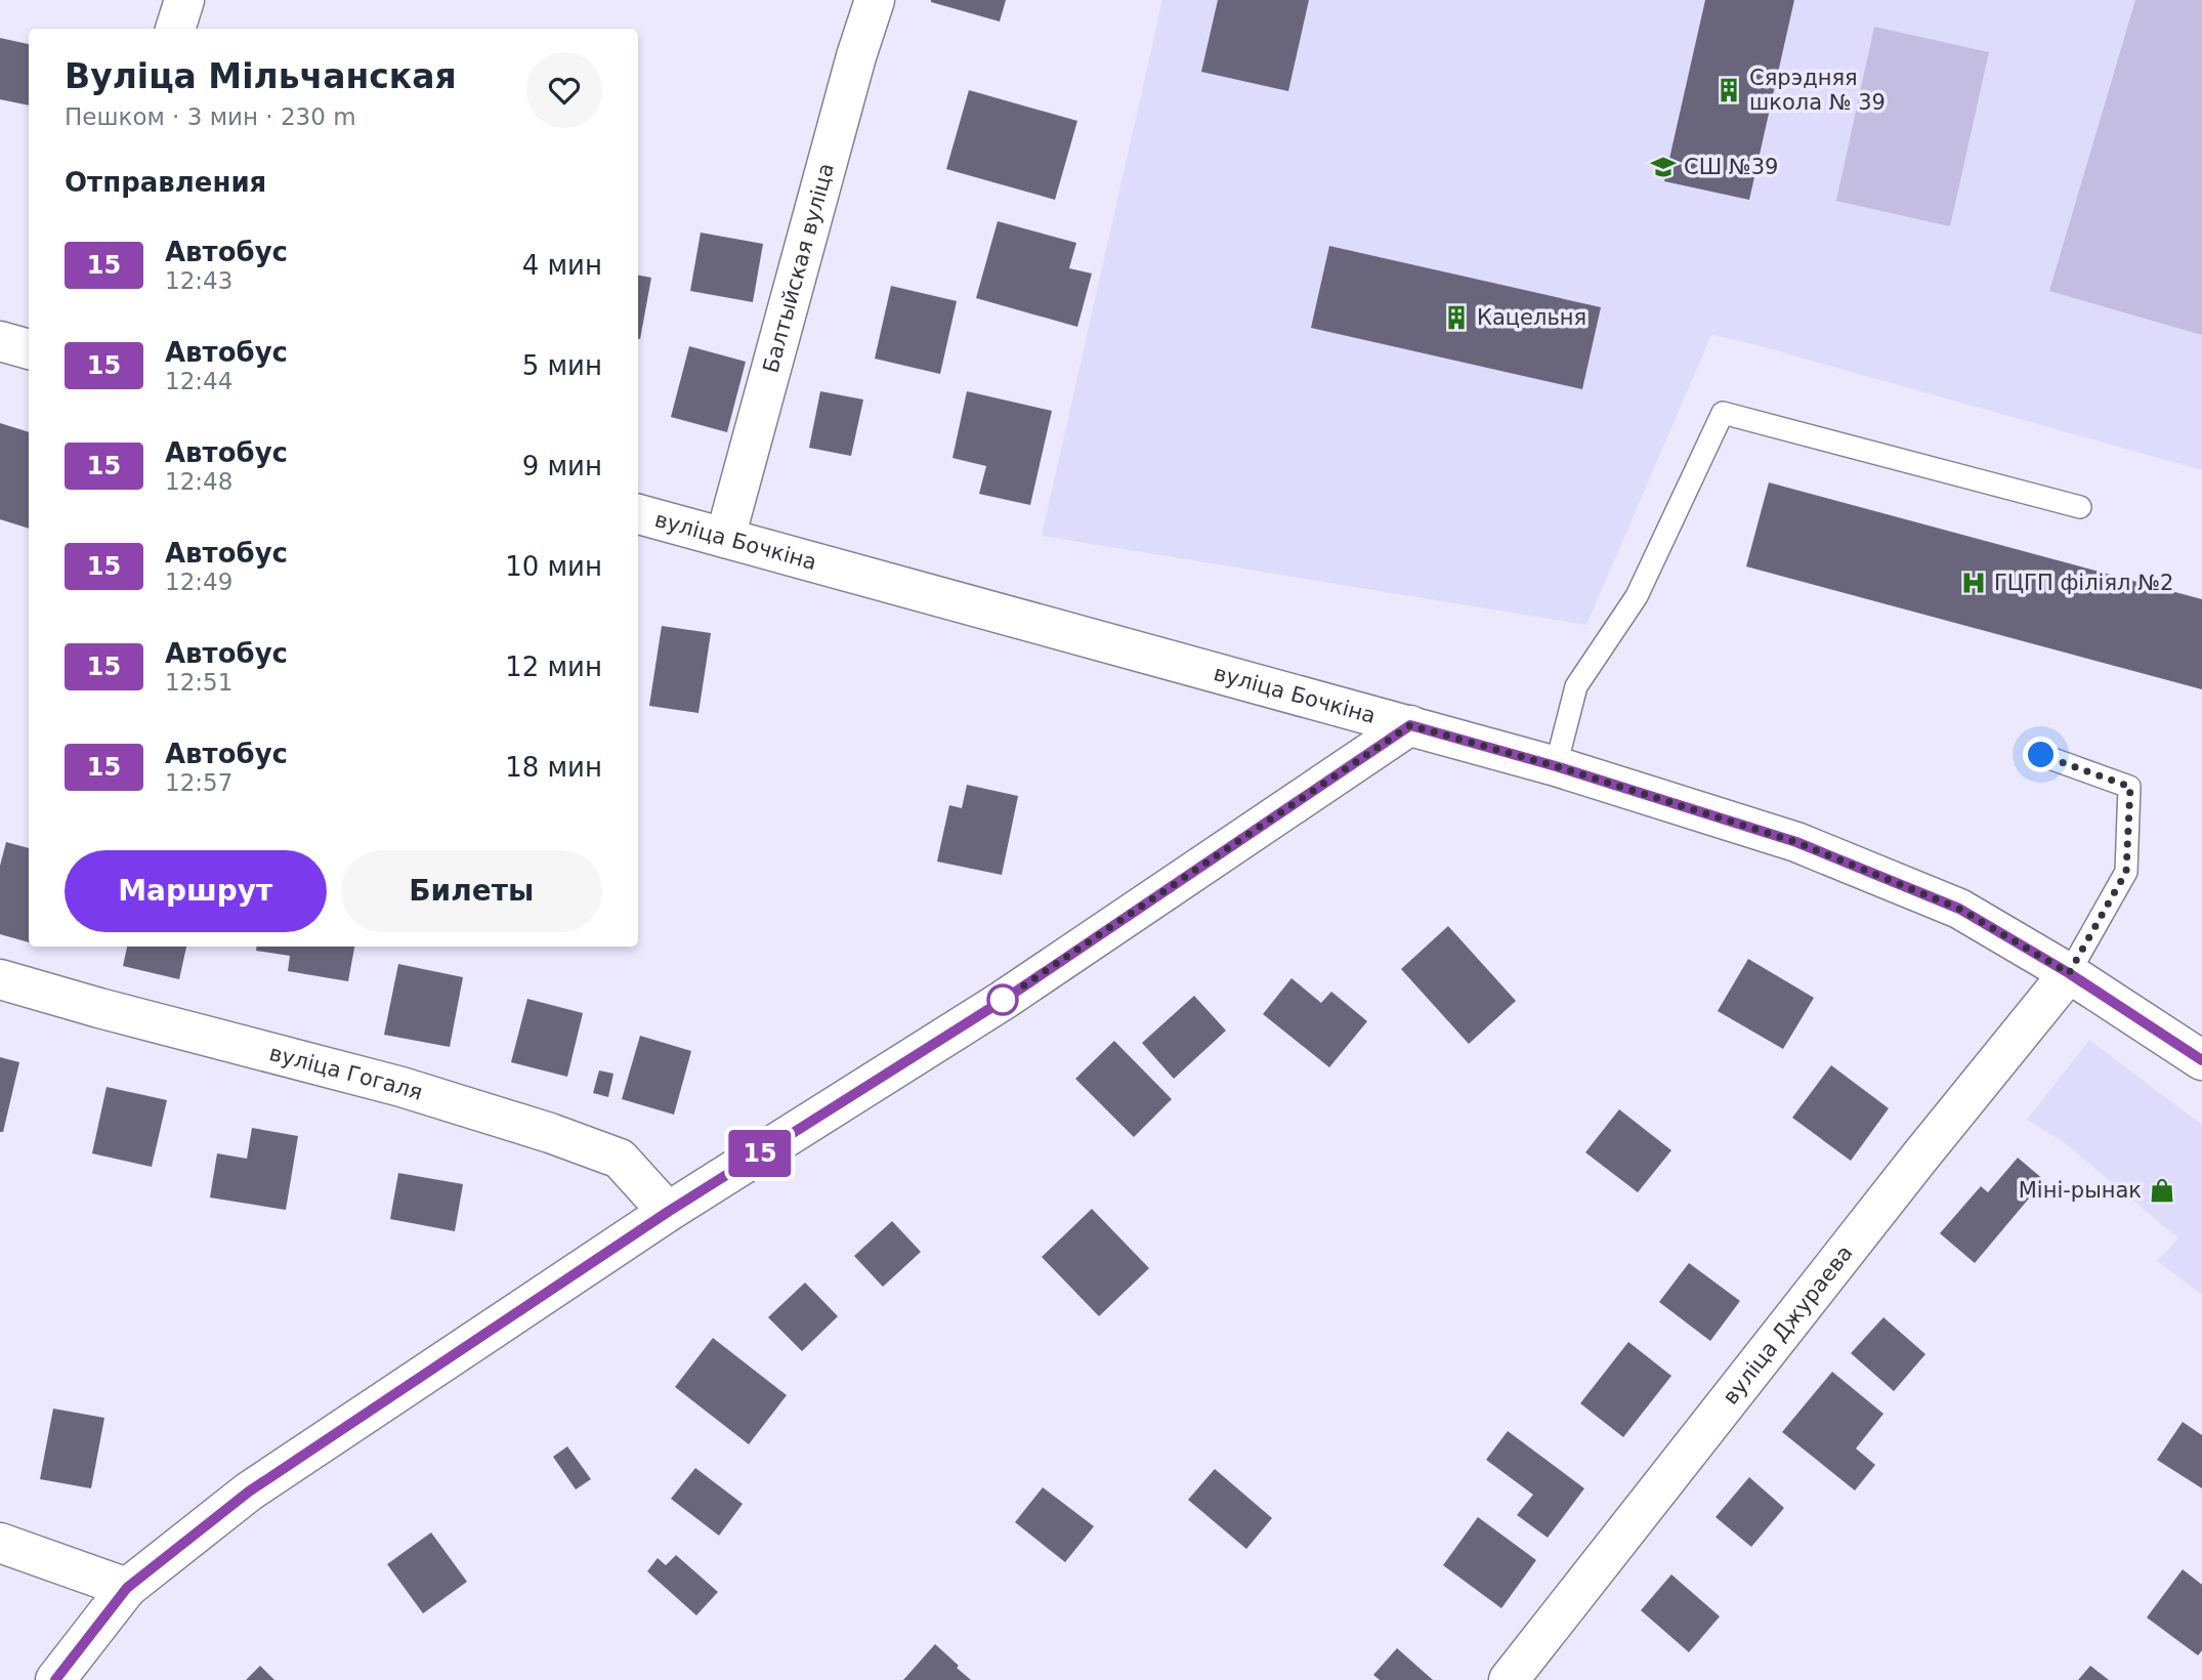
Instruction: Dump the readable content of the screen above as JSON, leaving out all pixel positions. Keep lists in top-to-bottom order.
{
  "streets": {
    "street": [
      "Балтыйская вуліца",
      "вуліца Бочкіна",
      "вуліца Гогаля",
      "вуліца Джураева"
    ]
  },
  "crossings": [
    ["Балтыйская вуліца", "вуліца Бочкіна"],
    ["вуліца Бочкіна", "вуліца Джураева"]
  ],
  "places": {
    "building": ["Сярэдняя школа № 39", "Кацельня"],
    "school or university": ["СШ №39"],
    "hospital": ["ГЦГП філіял №2"],
    "shop": ["Міні-рынак"]
  },
  "lines": ["bus line 15"],
  "page": {
    "on_map": "15",
    "heading": [
      ["Вуліца Мільчанская", "Пешком · 3 мин · 230 m"],
      "Отправления"
    ],
    "list": [
      {
        "mark": "15",
        "name": "Автобус",
        "note": "12:43",
        "value": "4 мин"
      },
      {
        "mark": "15",
        "name": "Автобус",
        "note": "12:44",
        "value": "5 мин"
      },
      {
        "mark": "15",
        "name": "Автобус",
        "note": "12:48",
        "value": "9 мин"
      },
      {
        "mark": "15",
        "name": "Автобус",
        "note": "12:49",
        "value": "10 мин"
      },
      {
        "mark": "15",
        "name": "Автобус",
        "note": "12:51",
        "value": "12 мин"
      },
      {
        "mark": "15",
        "name": "Автобус",
        "note": "12:57",
        "value": "18 мин"
      }
    ],
    "buttons": ["Маршрут", "Билеты"]
  }
}
